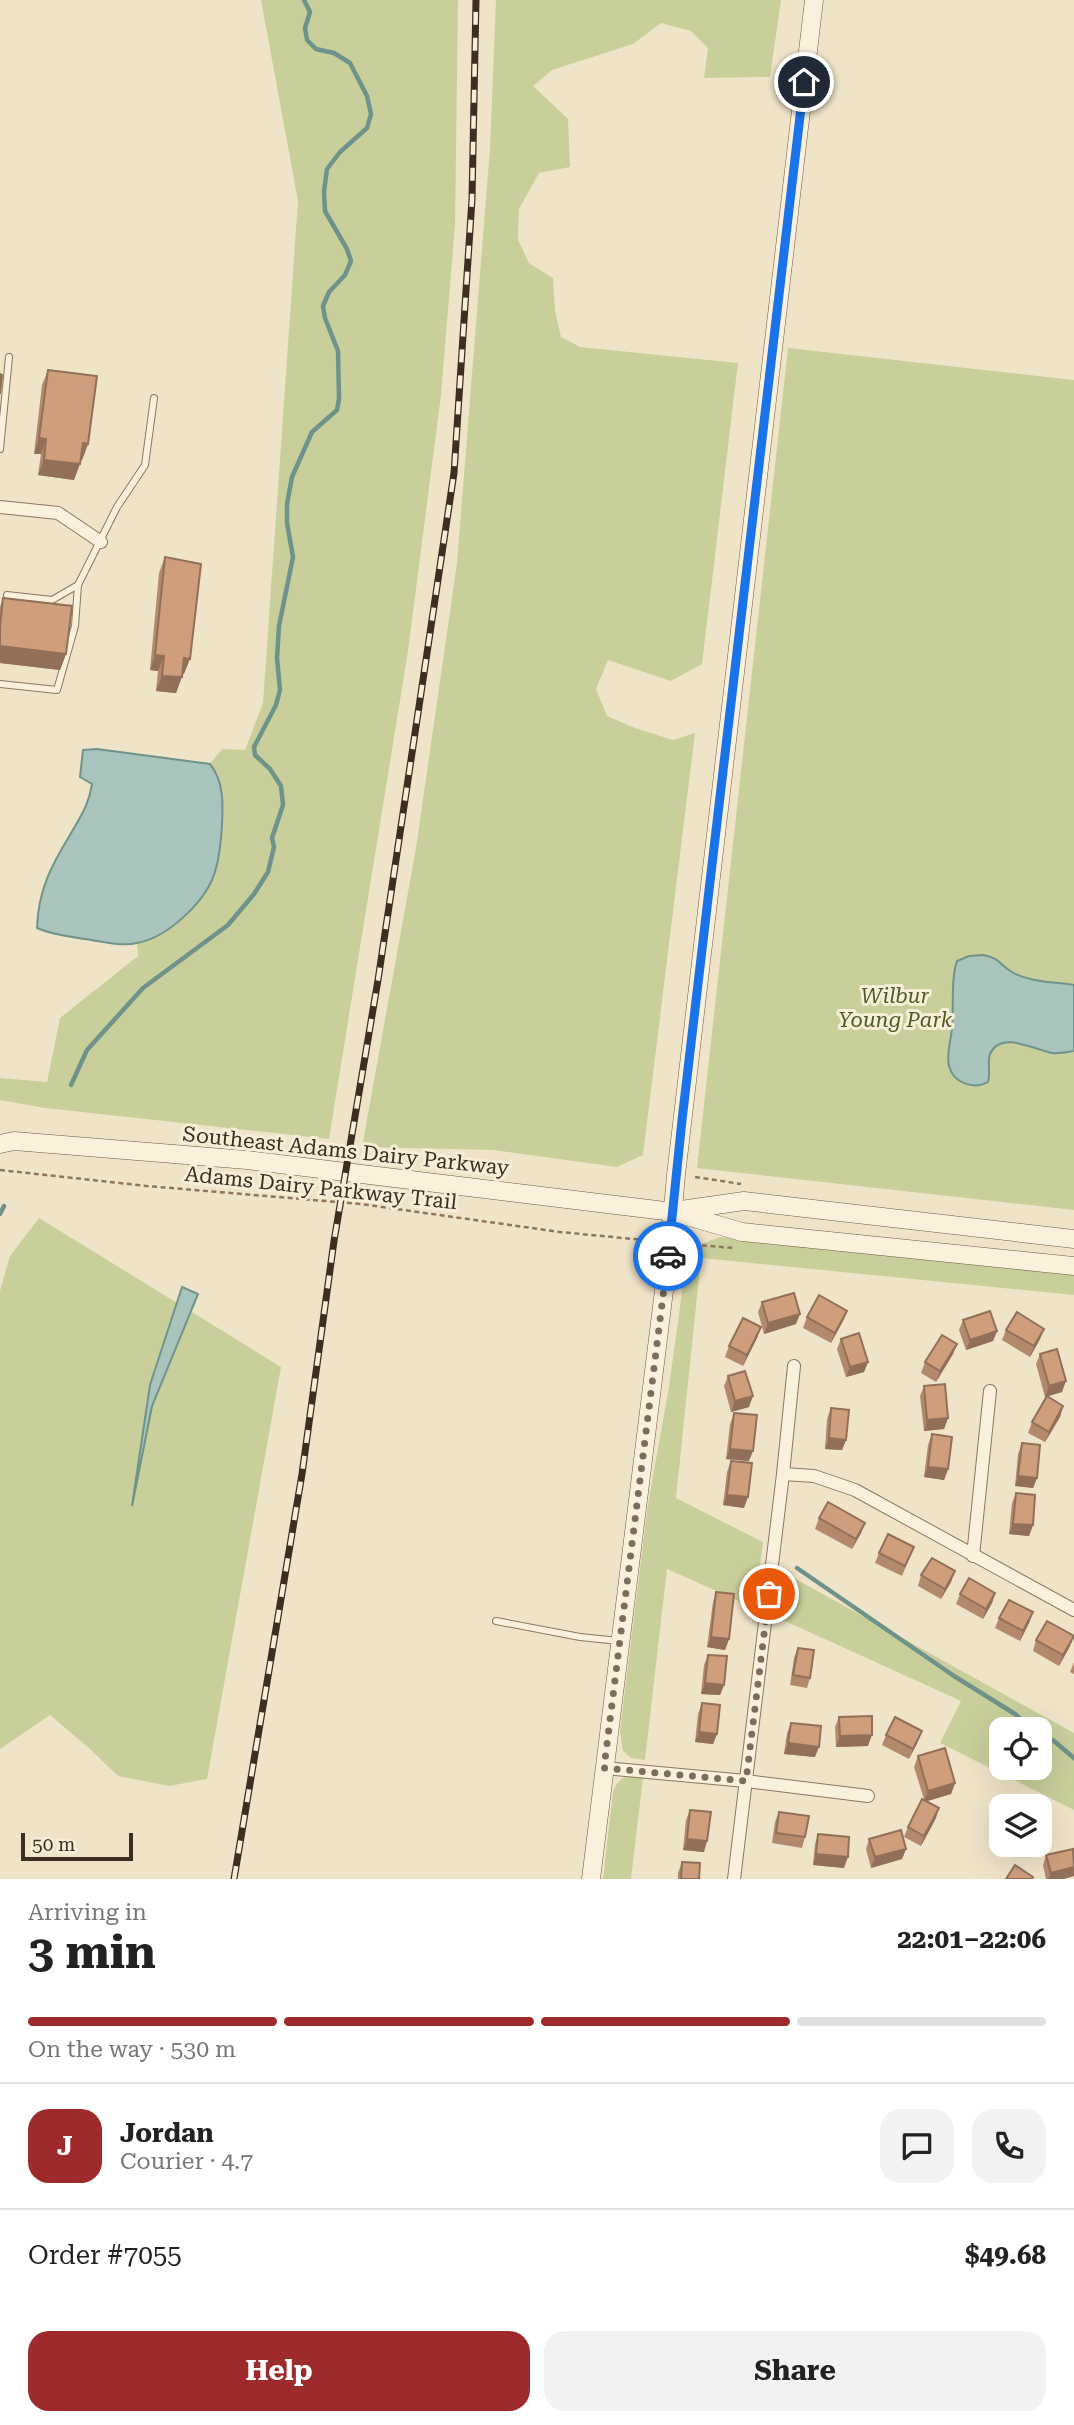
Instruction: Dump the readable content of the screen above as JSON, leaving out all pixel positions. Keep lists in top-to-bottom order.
{
  "streets": {
    "main road": ["Southeast Adams Dairy Parkway"],
    "path": ["Adams Dairy Parkway Trail"]
  },
  "parks": ["Wilbur Young Park"],
  "scale_bar": "50 m",
  "page": {
    "scale": "50 m",
    "heading": ["3 min", "Arriving in", "22:01–22:06"],
    "panel": [
      "Jordan",
      "Courier · 4.7",
      "Order #7055",
      "$49.68"
    ],
    "bar": "On the way · 530 m",
    "round": "J",
    "buttons": ["Help", "Share"]
  }
}
